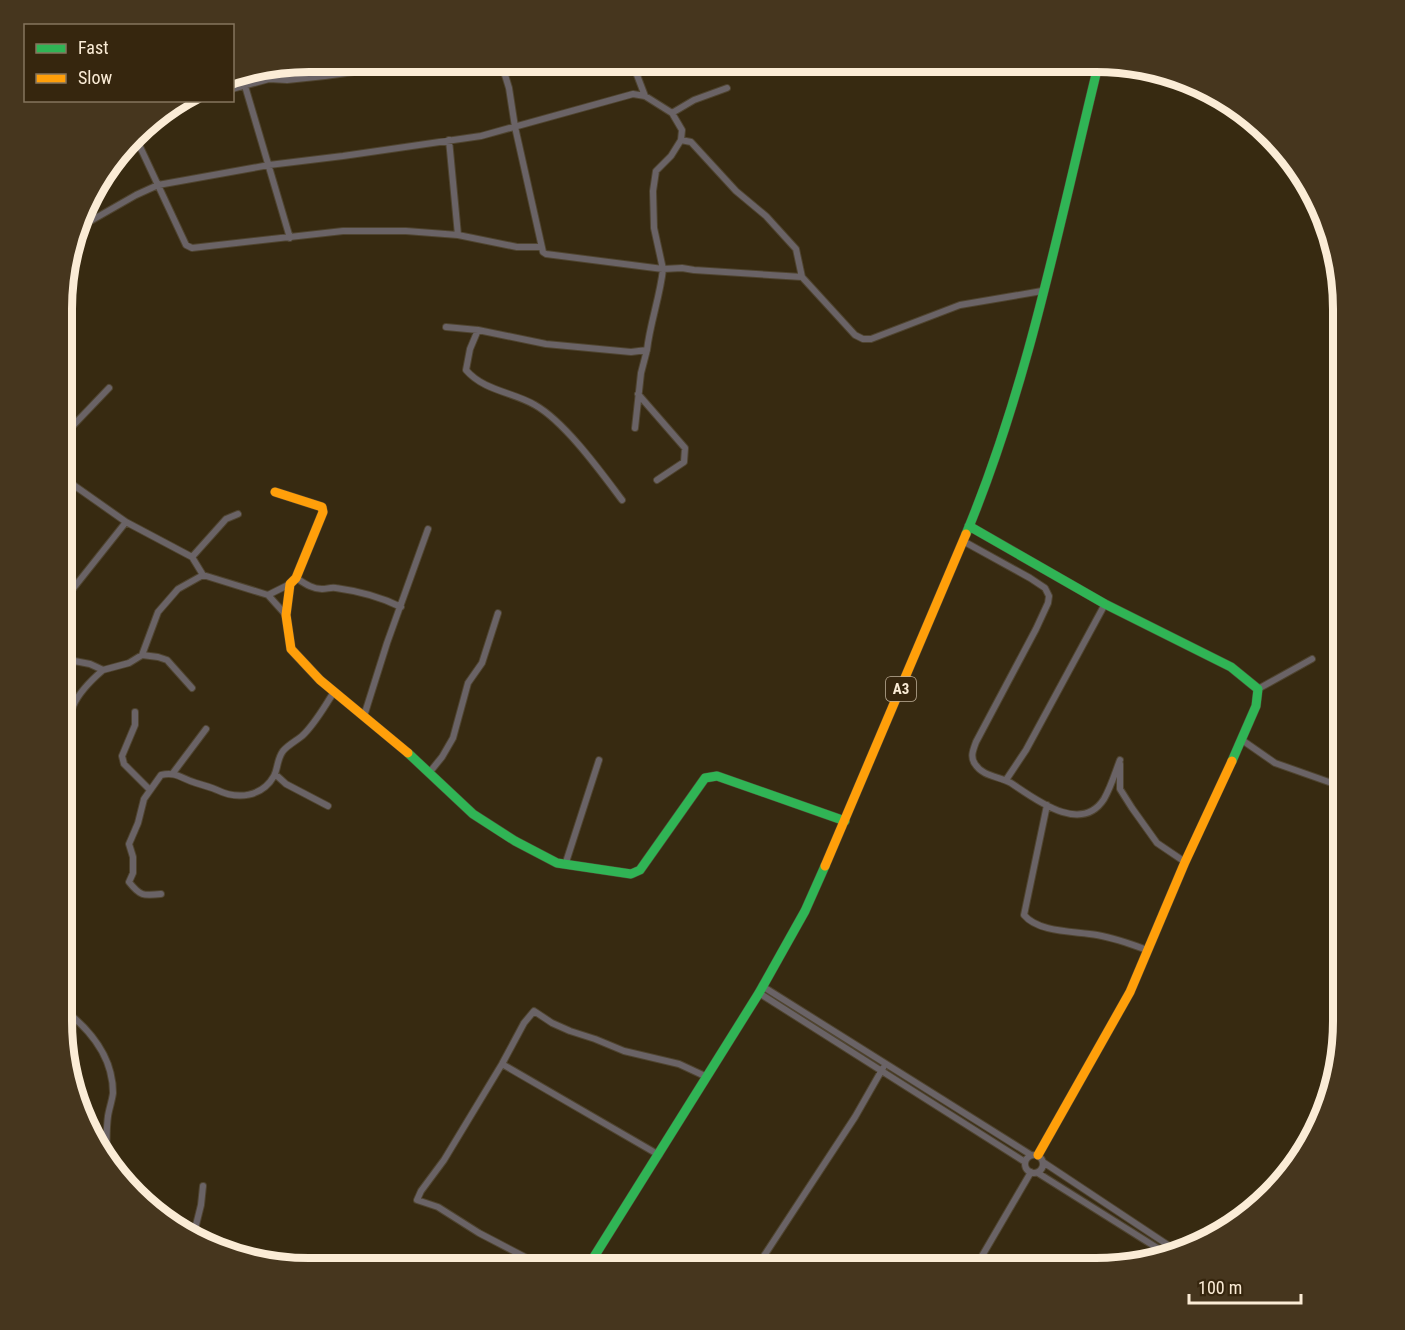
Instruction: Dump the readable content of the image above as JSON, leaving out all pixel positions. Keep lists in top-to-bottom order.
{
  "streets": {
    "main road": ["A3"]
  },
  "legend": ["Fast", "Slow"],
  "scale_bar": "100 m"
}
